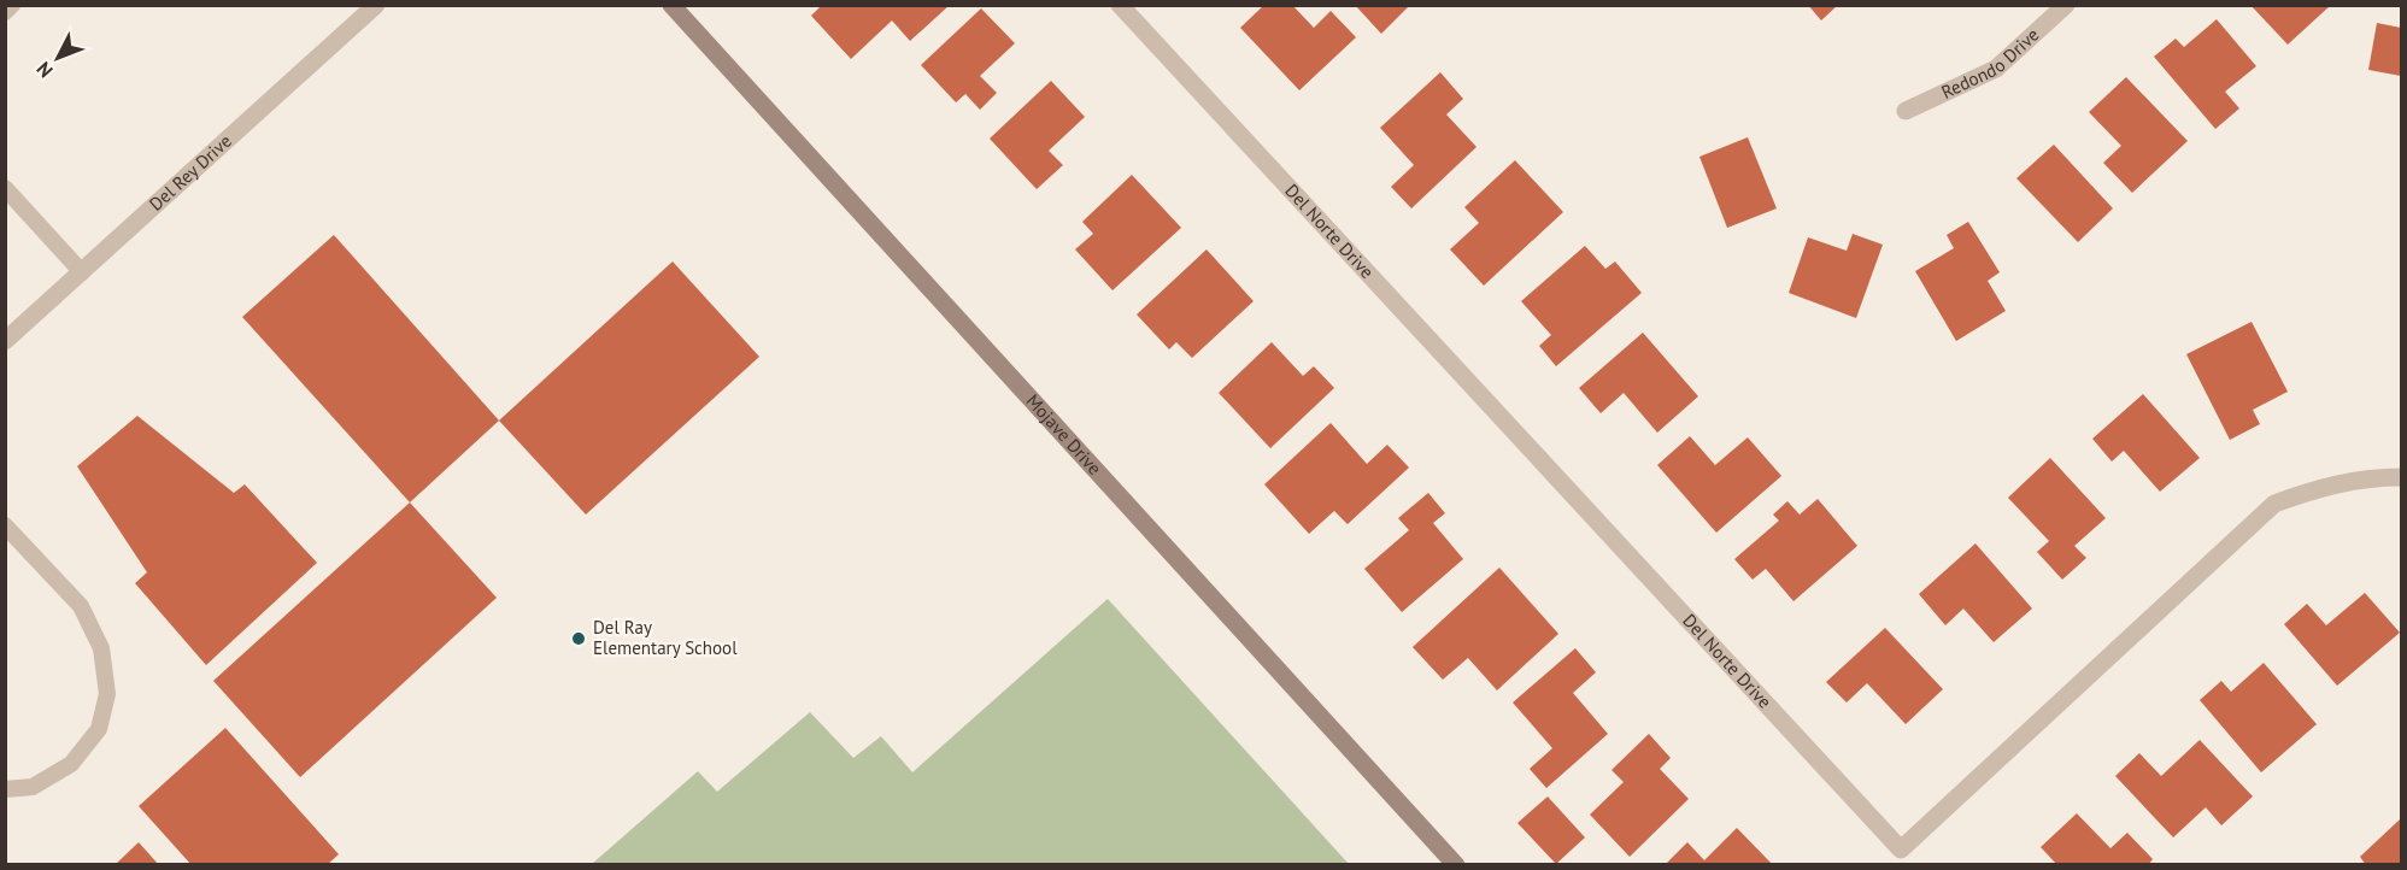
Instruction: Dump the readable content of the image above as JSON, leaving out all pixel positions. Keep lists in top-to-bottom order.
{
  "streets": {
    "main road": ["Mojave Drive"],
    "street": ["Redondo Drive", "Del Rey Drive", "Del Norte Drive"]
  },
  "places": ["Del Ray Elementary School"],
  "north": "bottom left"
}
